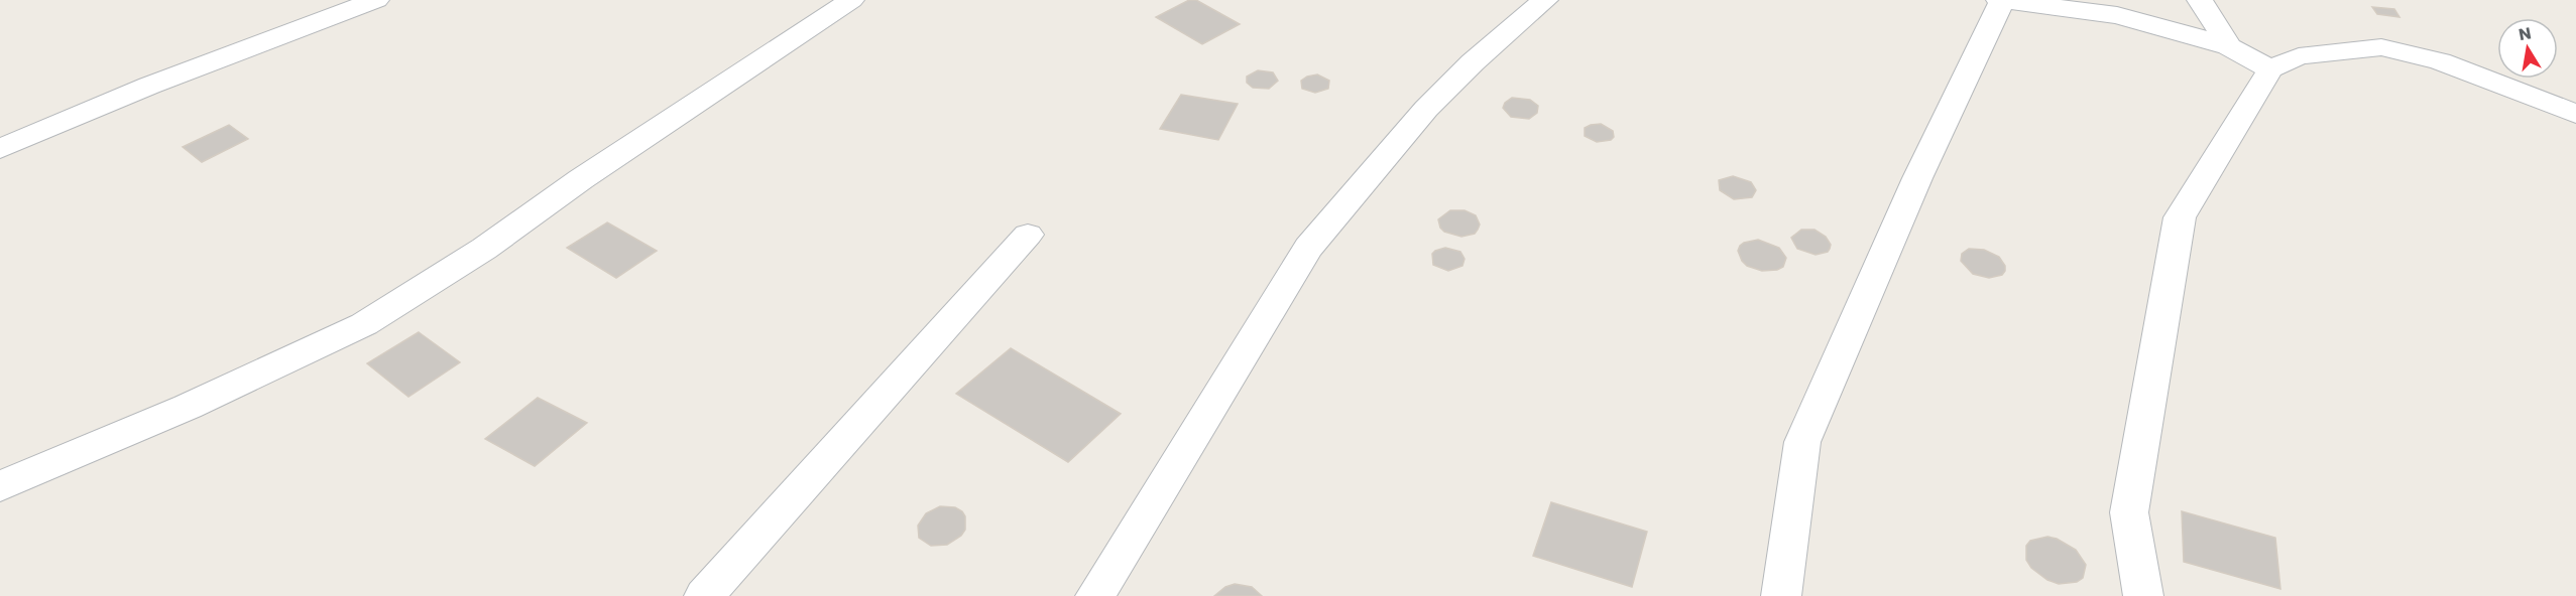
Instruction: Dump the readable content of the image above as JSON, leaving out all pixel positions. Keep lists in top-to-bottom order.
{
  "north": "top"
}
